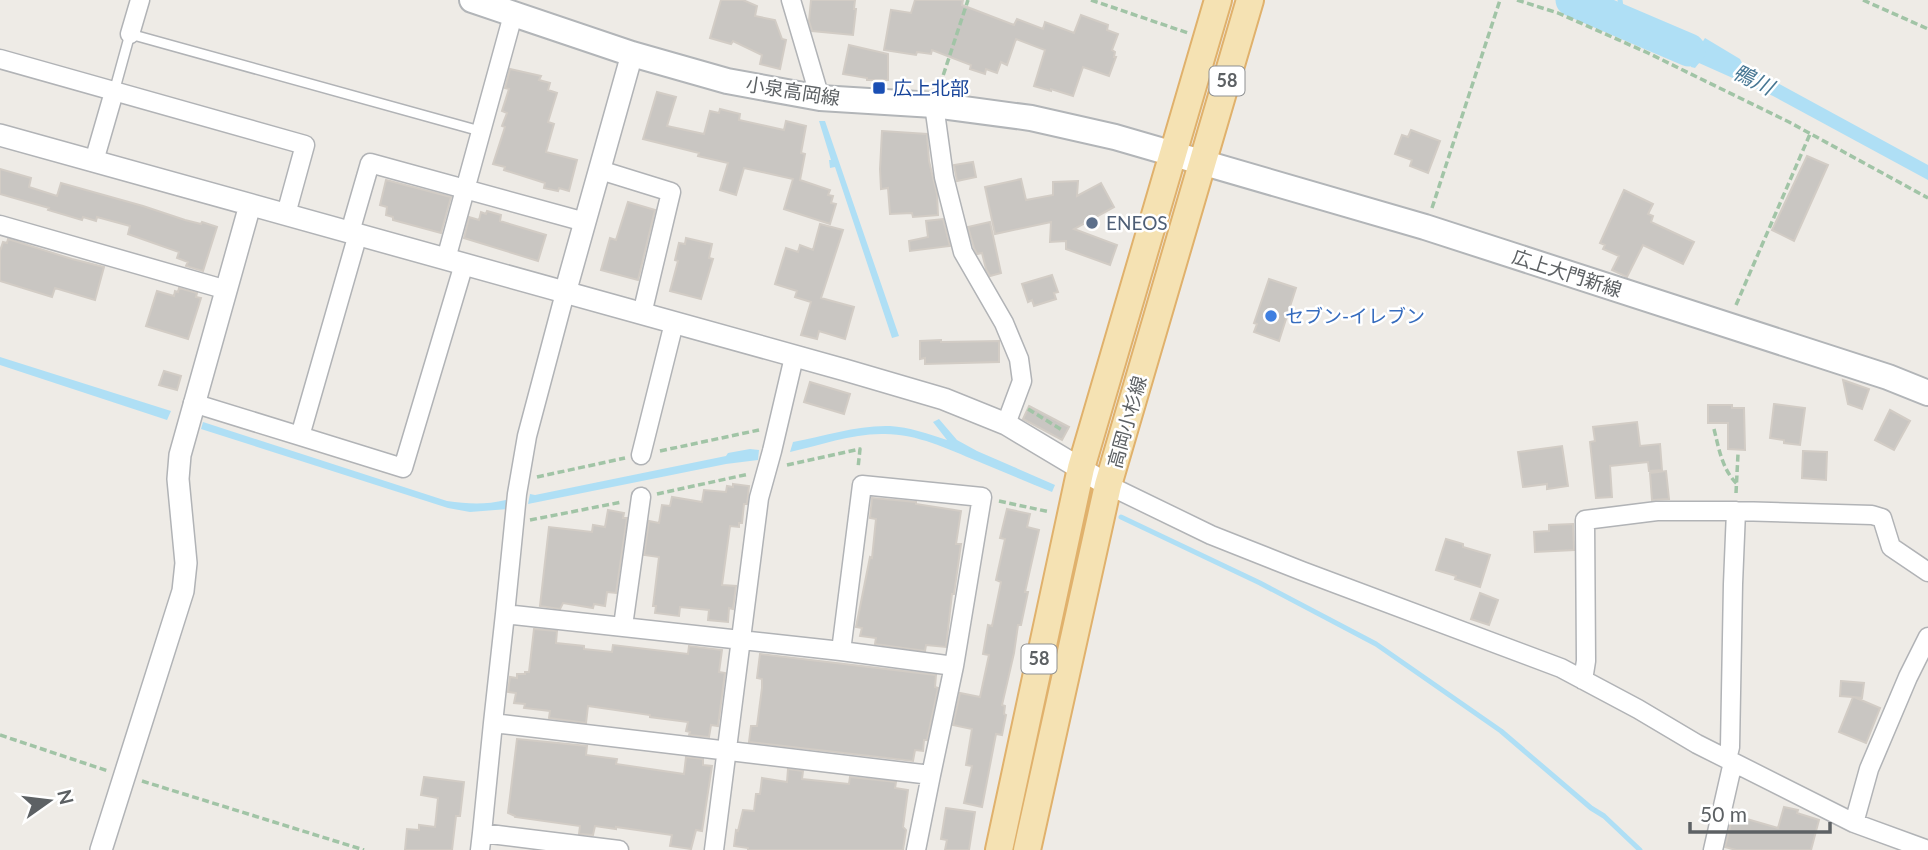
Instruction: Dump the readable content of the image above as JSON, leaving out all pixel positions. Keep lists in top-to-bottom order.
{
  "streets": {
    "main road": [
      "58",
      "小泉高岡線",
      "広上大門新線",
      "高岡小杉線"
    ]
  },
  "crossings": [
    ["小泉高岡線", "広上大門新線"],
    ["小泉高岡線", "高岡小杉線"],
    ["広上大門新線", "高岡小杉線"]
  ],
  "water": ["鴨川"],
  "places": {
    "transit": ["広上北部"],
    "other": ["ENEOS", "セブン-イレブン"]
  },
  "scale_bar": "50 m",
  "north": "right"
}
